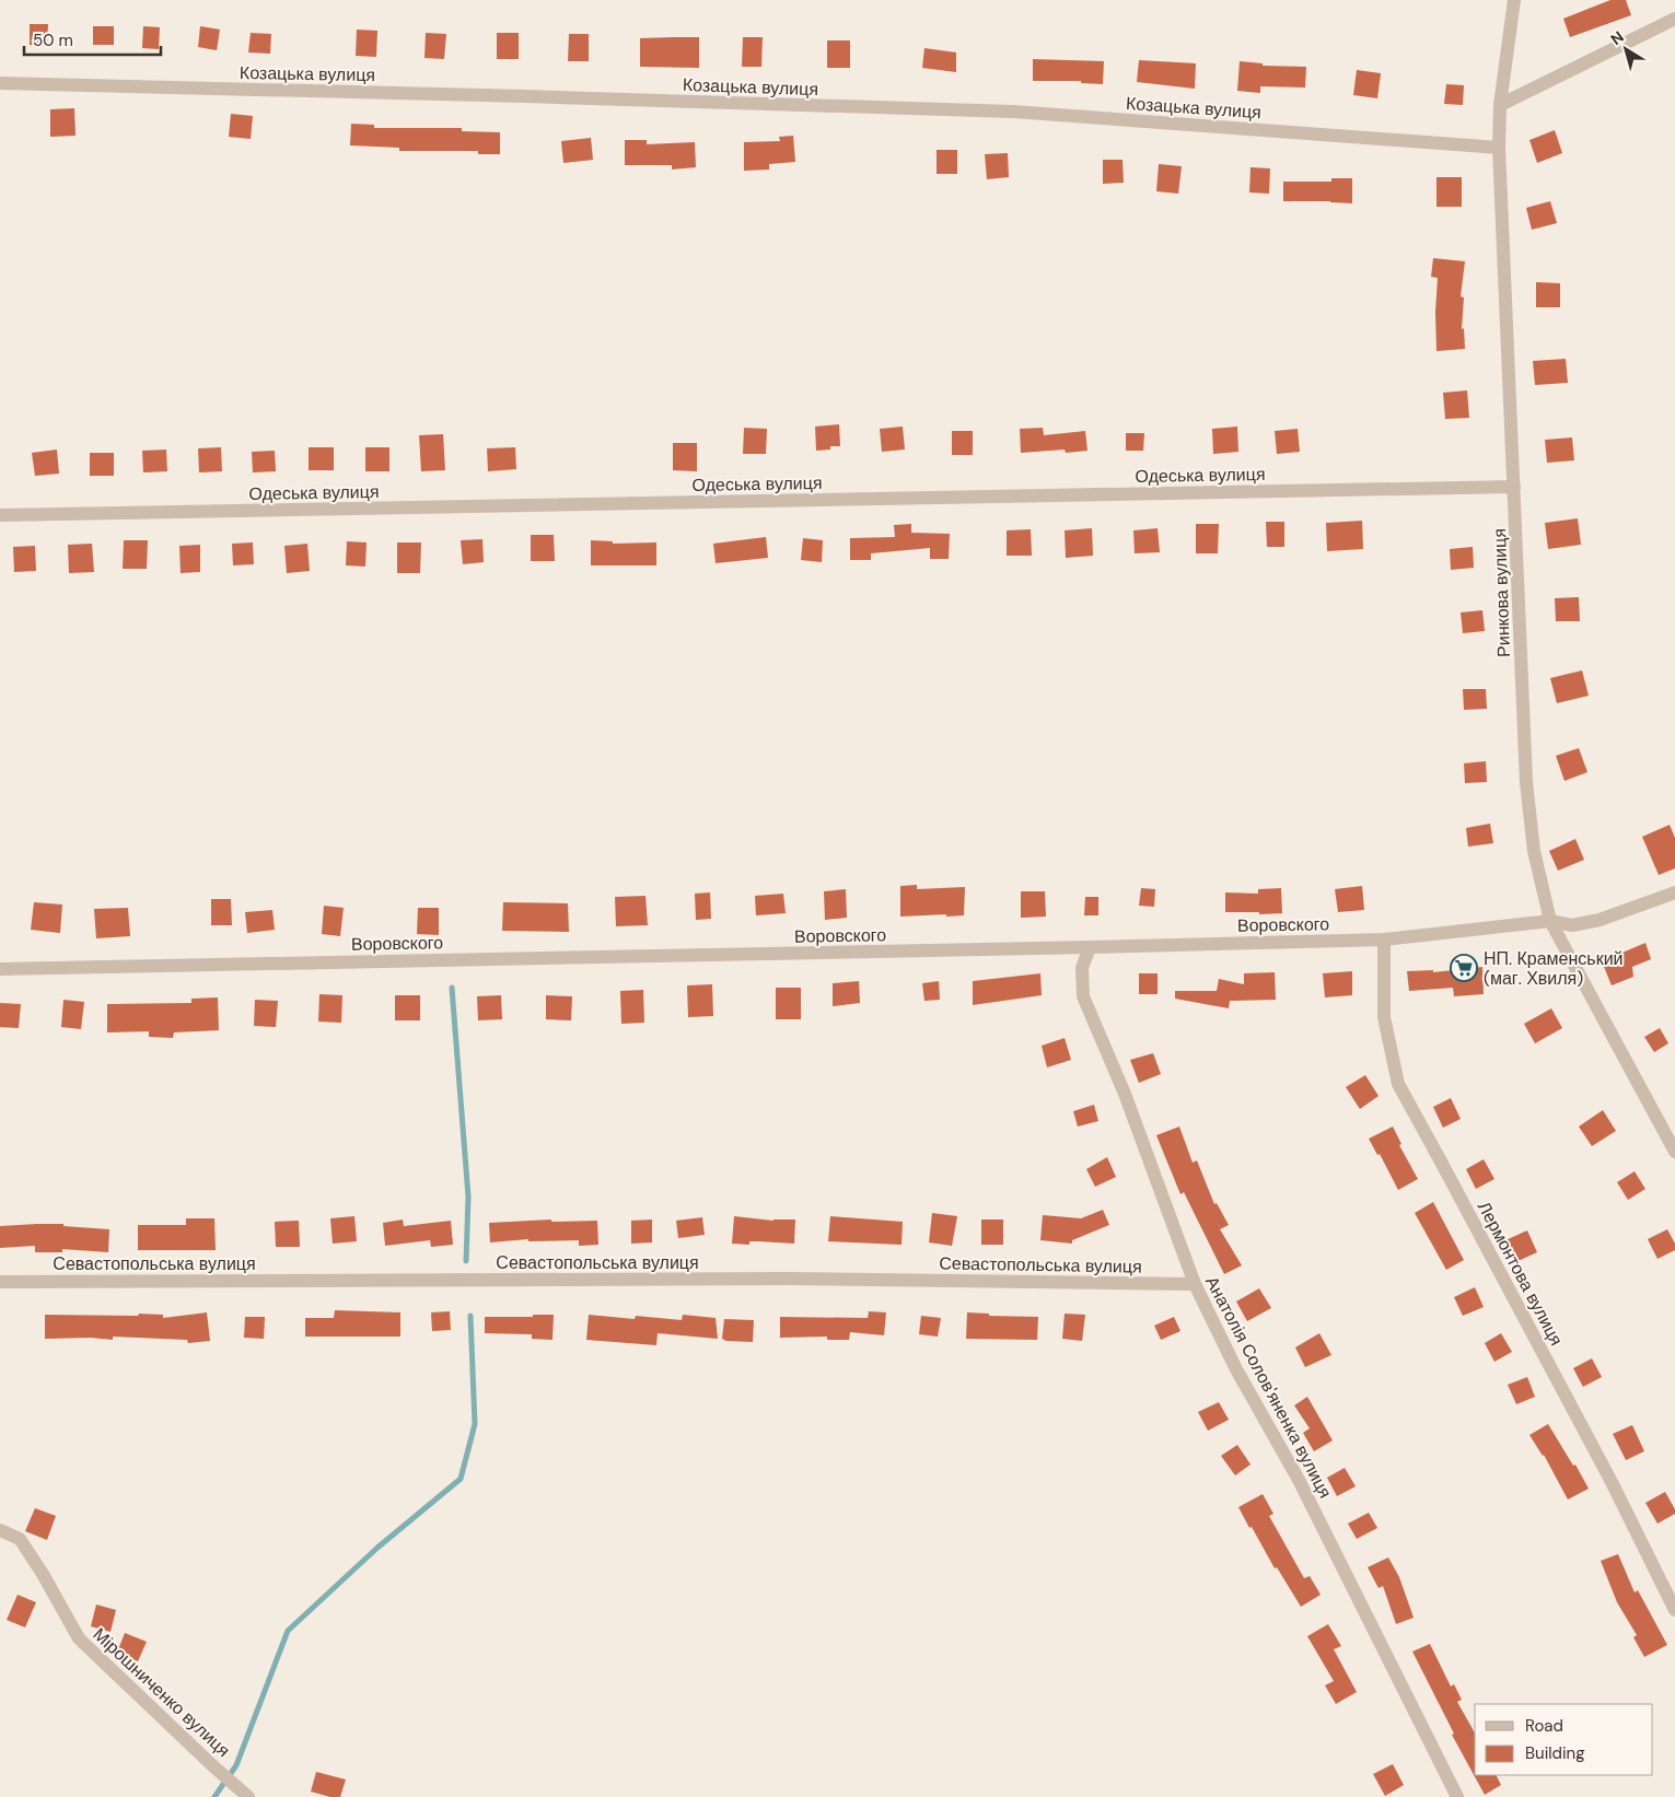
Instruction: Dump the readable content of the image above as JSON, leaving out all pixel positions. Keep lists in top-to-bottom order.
{
  "streets": {
    "street": [
      "Козацька вулиця",
      "Одеська вулиця",
      "Ринкова вулиця",
      "Воровского",
      "Севастопольська вулиця",
      "Лермонтова вулиця",
      "Анатолія Солов'яненка вулиця",
      "Мірошниченко вулиця"
    ]
  },
  "crossings": [
    ["Козацька вулиця", "Ринкова вулиця"],
    ["Одеська вулиця", "Ринкова вулиця"],
    ["Ринкова вулиця", "Воровского"],
    ["Воровского", "Лермонтова вулиця"],
    ["Воровского", "Анатолія Солов'яненка вулиця"],
    ["Севастопольська вулиця", "Анатолія Солов'яненка вулиця"]
  ],
  "places": {
    "supermarket": ["НП. Краменський (маг. Хвиля)"]
  },
  "legend": ["Road", "Building"],
  "scale_bar": "50 m",
  "north": "top left"
}
